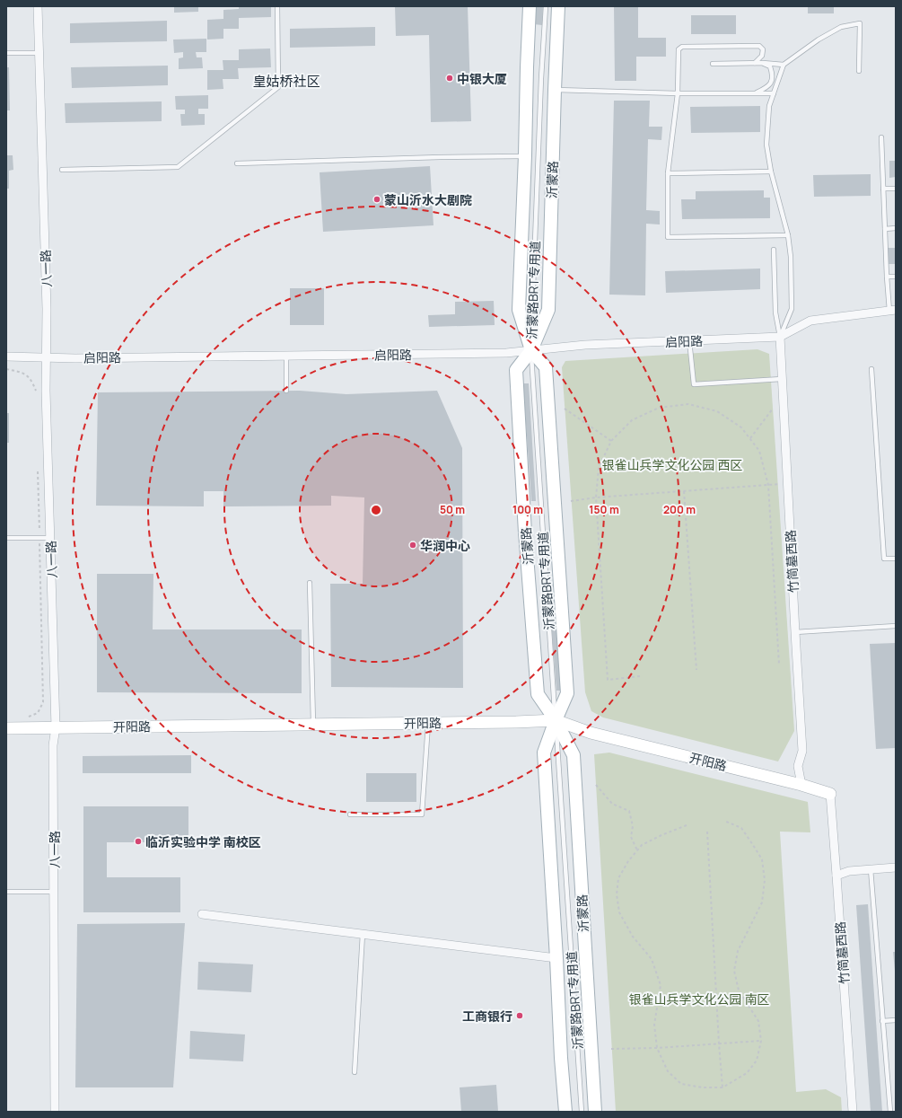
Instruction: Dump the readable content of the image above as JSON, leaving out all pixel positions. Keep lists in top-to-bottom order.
{
  "streets": {
    "main road": ["沂蒙路"],
    "street": [
      "八一路",
      "启阳路",
      "竹简墓西路",
      "开阳路"
    ],
    "lane": ["沂蒙路BRT专用道"]
  },
  "crossings": [
    ["沂蒙路", "沂蒙路BRT专用道"],
    ["沂蒙路", "启阳路"],
    ["沂蒙路", "开阳路"],
    ["八一路", "启阳路"],
    ["八一路", "开阳路"],
    ["沂蒙路BRT专用道", "启阳路"],
    ["沂蒙路BRT专用道", "开阳路"],
    ["启阳路", "竹简墓西路"],
    ["竹简墓西路", "开阳路"]
  ],
  "districts": ["皇姑桥社区"],
  "parks": ["银雀山兵学文化公园 西区", "银雀山兵学文化公园 南区"],
  "places": [
    "中银大厦",
    "蒙山沂水大剧院",
    "华润中心",
    "临沂实验中学 南校区",
    "工商银行"
  ],
  "rings": [
    "50 m",
    "100 m",
    "150 m",
    "200 m"
  ]
}
